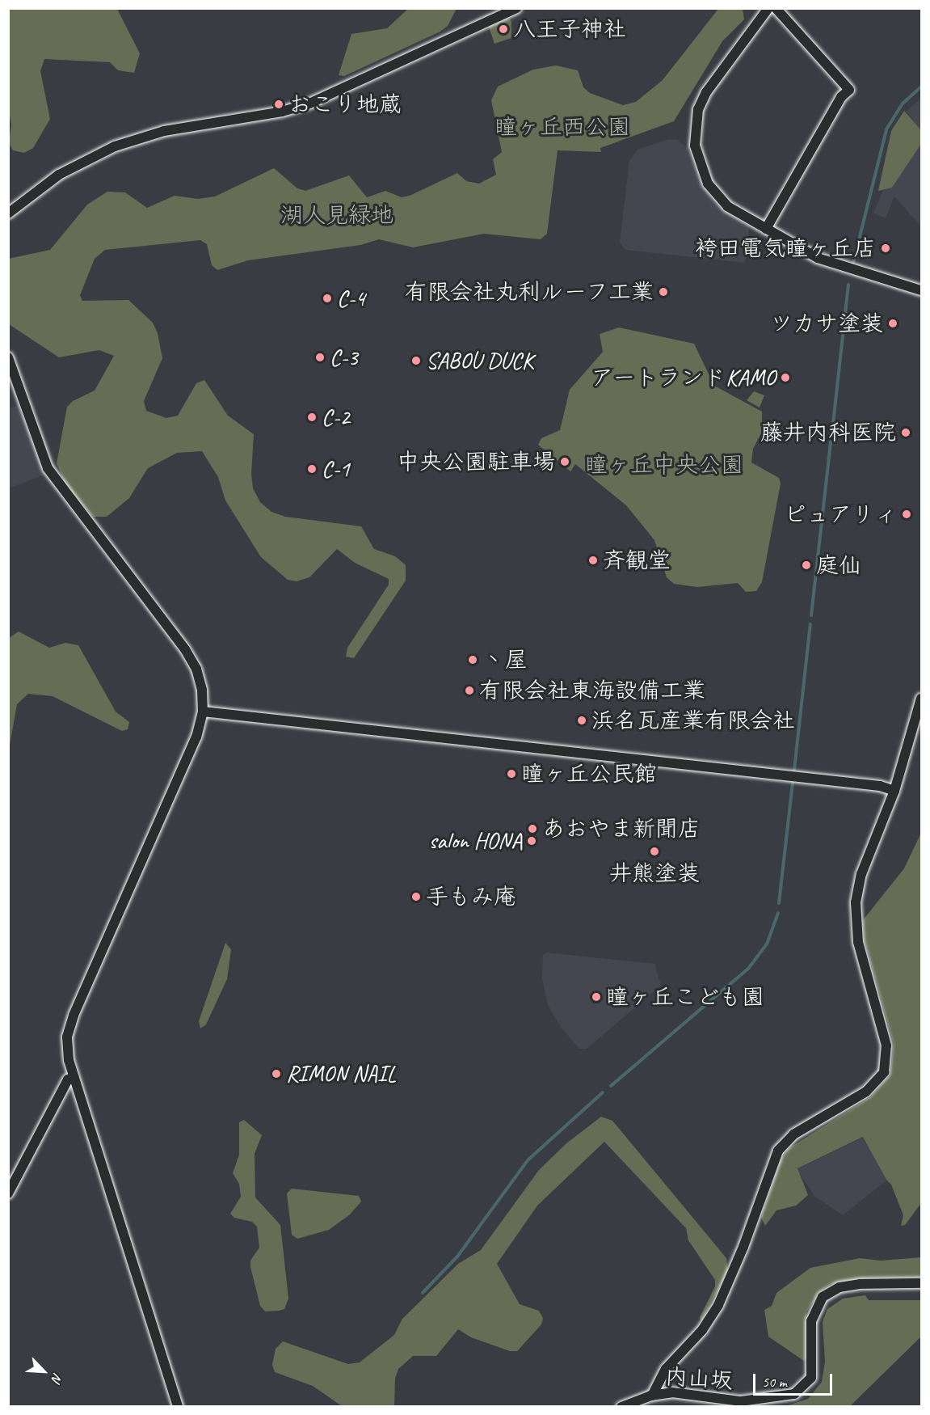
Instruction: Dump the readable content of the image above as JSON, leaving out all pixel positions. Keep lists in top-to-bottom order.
{
  "streets": {
    "street": ["内山坂"]
  },
  "parks": ["瞳ヶ丘西公園", "湖人見緑地", "瞳ヶ丘中央公園"],
  "places": [
    "八王子神社",
    "おこり地蔵",
    "袴田電気瞳ヶ丘店",
    "有限会社丸利ルーフ工業",
    "C-4",
    "ツカサ塗装",
    "C-3",
    "SABOU DUCK",
    "アートランドKAMO",
    "C-2",
    "藤井内科医院",
    "中央公園駐車場",
    "C-1",
    "ピュアリィ",
    "斉観堂",
    "庭仙",
    "丶屋",
    "有限会社東海設備工業",
    "浜名瓦産業有限会社",
    "瞳ヶ丘公民館",
    "あおやま新聞店",
    "salon HONA",
    "井熊塗装",
    "手もみ庵",
    "瞳ヶ丘こども園",
    "RIMON NAIL"
  ],
  "scale_bar": "50 m",
  "north": "bottom right"
}
